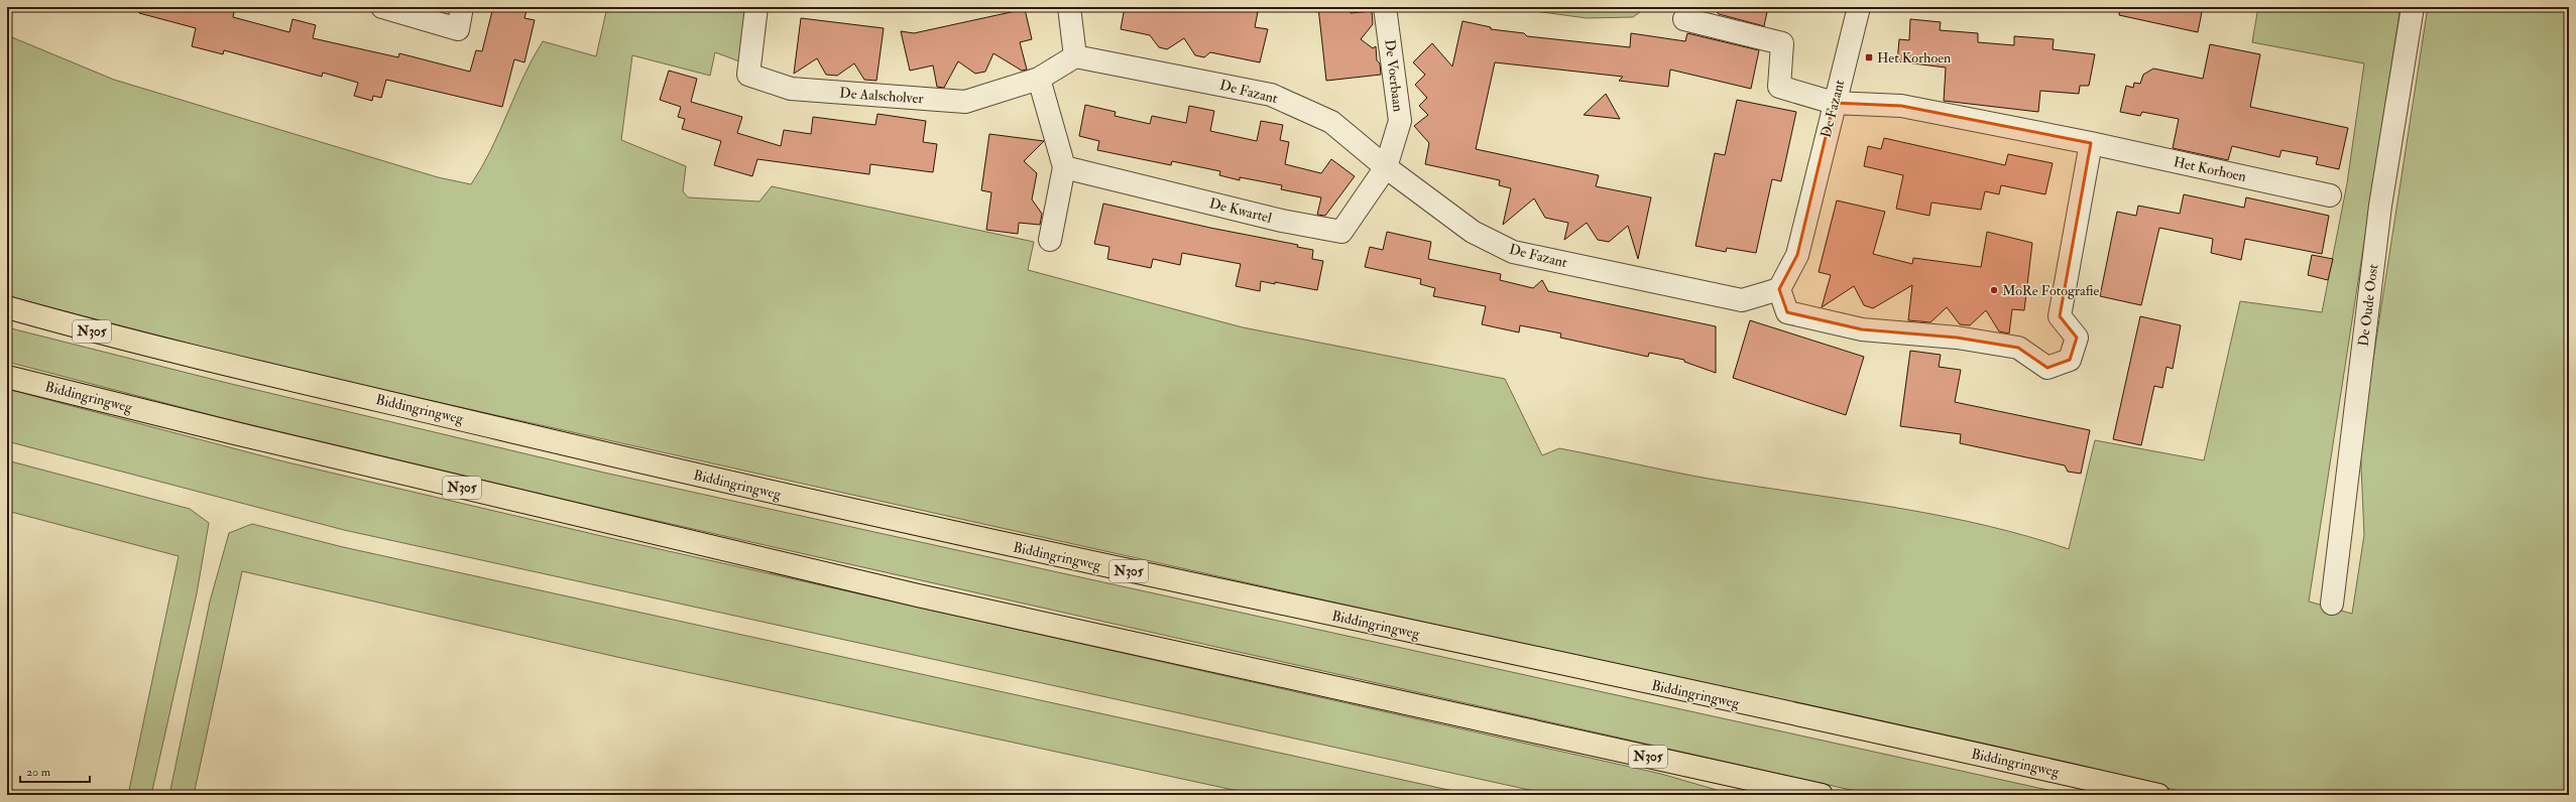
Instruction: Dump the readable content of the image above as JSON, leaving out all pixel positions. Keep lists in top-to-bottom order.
{
  "streets": {
    "main road": ["N305", "Biddingringweg"],
    "street": [
      "De Voerbaan",
      "De Fazant",
      "De Aalscholver",
      "Het Korhoen",
      "De Kwartel",
      "De Oude Oost"
    ]
  },
  "crossings": [
    ["De Voerbaan", "De Fazant"],
    ["De Voerbaan", "De Kwartel"],
    ["De Fazant", "De Aalscholver"],
    ["De Fazant", "Het Korhoen"],
    ["De Fazant", "De Kwartel"]
  ],
  "places": {
    "transit": ["Het Korhoen"],
    "other": ["MoRe Fotografie"]
  },
  "scale_bar": "20 m"
}
